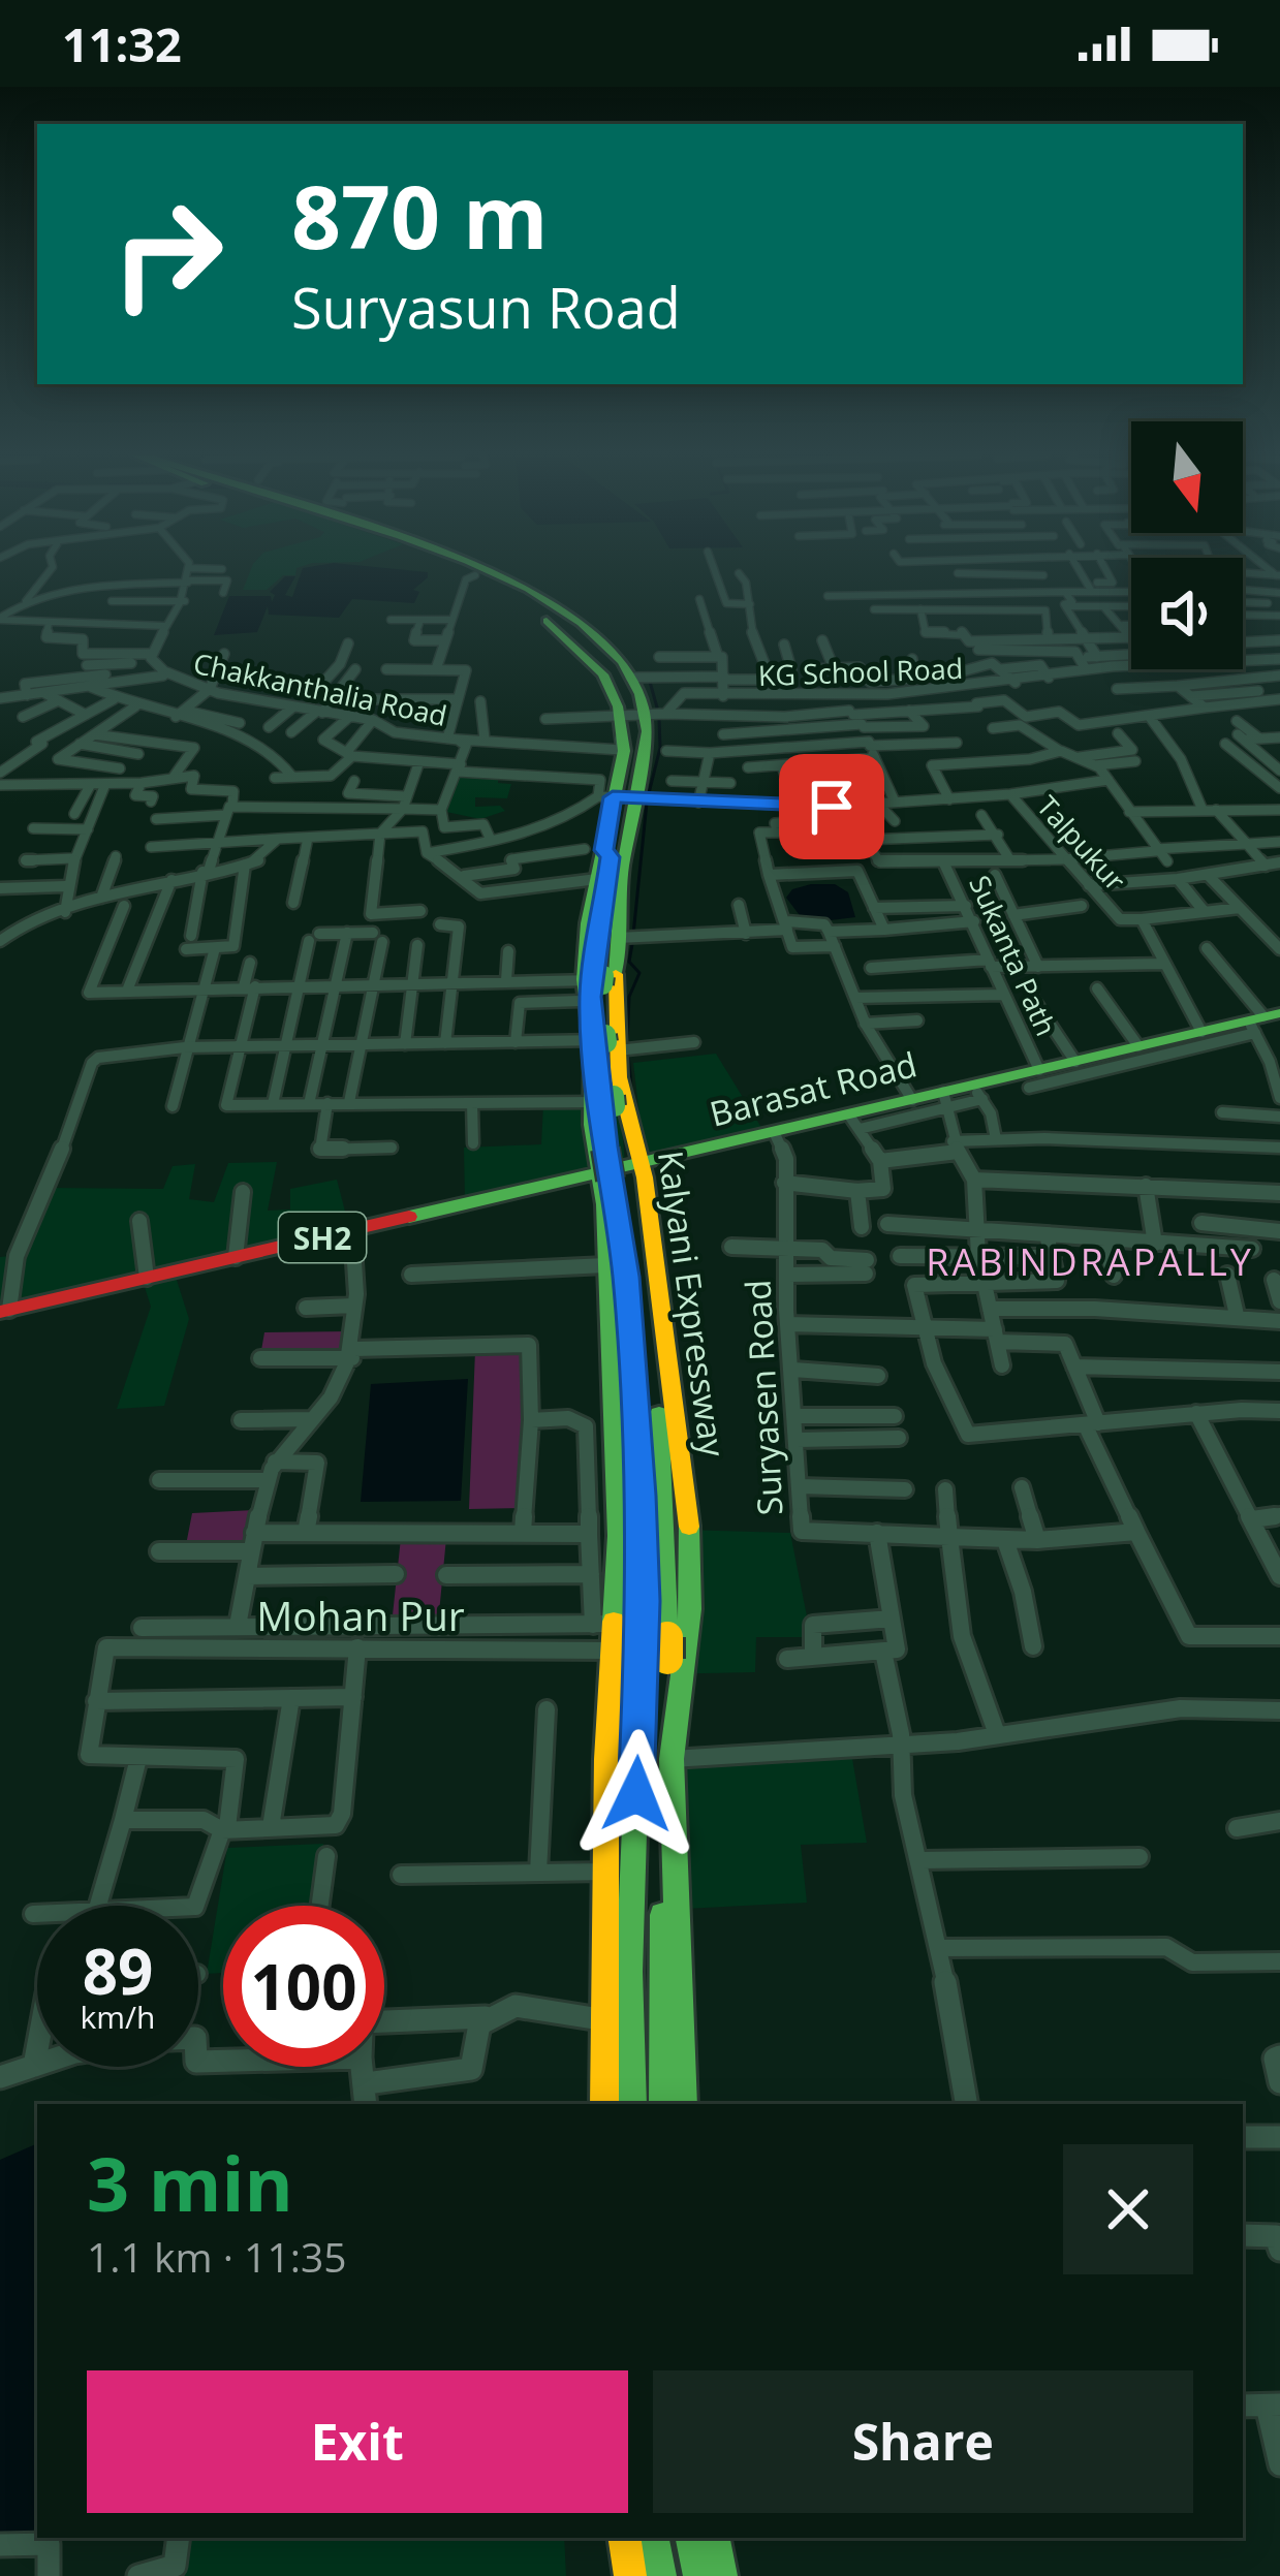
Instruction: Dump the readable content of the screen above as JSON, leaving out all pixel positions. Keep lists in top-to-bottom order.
{
  "streets": {
    "main road": ["Barasat Road", "SH2", "Kalyani Expressway"],
    "street": [
      "KG School Road",
      "Chakkanthalia Road",
      "Talpukur",
      "Sukanta Path",
      "Suryasen Road",
      "Mohan Pur"
    ]
  },
  "crossings": [
    ["Talpukur", "Barasat Road"],
    ["Sukanta Path", "Barasat Road"],
    ["Barasat Road", "Kalyani Expressway"],
    ["Barasat Road", "Suryasen Road"]
  ],
  "districts": ["RABINDRAPALLY"],
  "north": "bottom",
  "page": {
    "status": "11:32",
    "turn": ["870 m", "Suryasun Road"],
    "speed": "89 km/h",
    "limit": "100",
    "heading": ["3 min", "1.1 km · 11:35"],
    "buttons": ["Exit", "Share"]
  }
}
